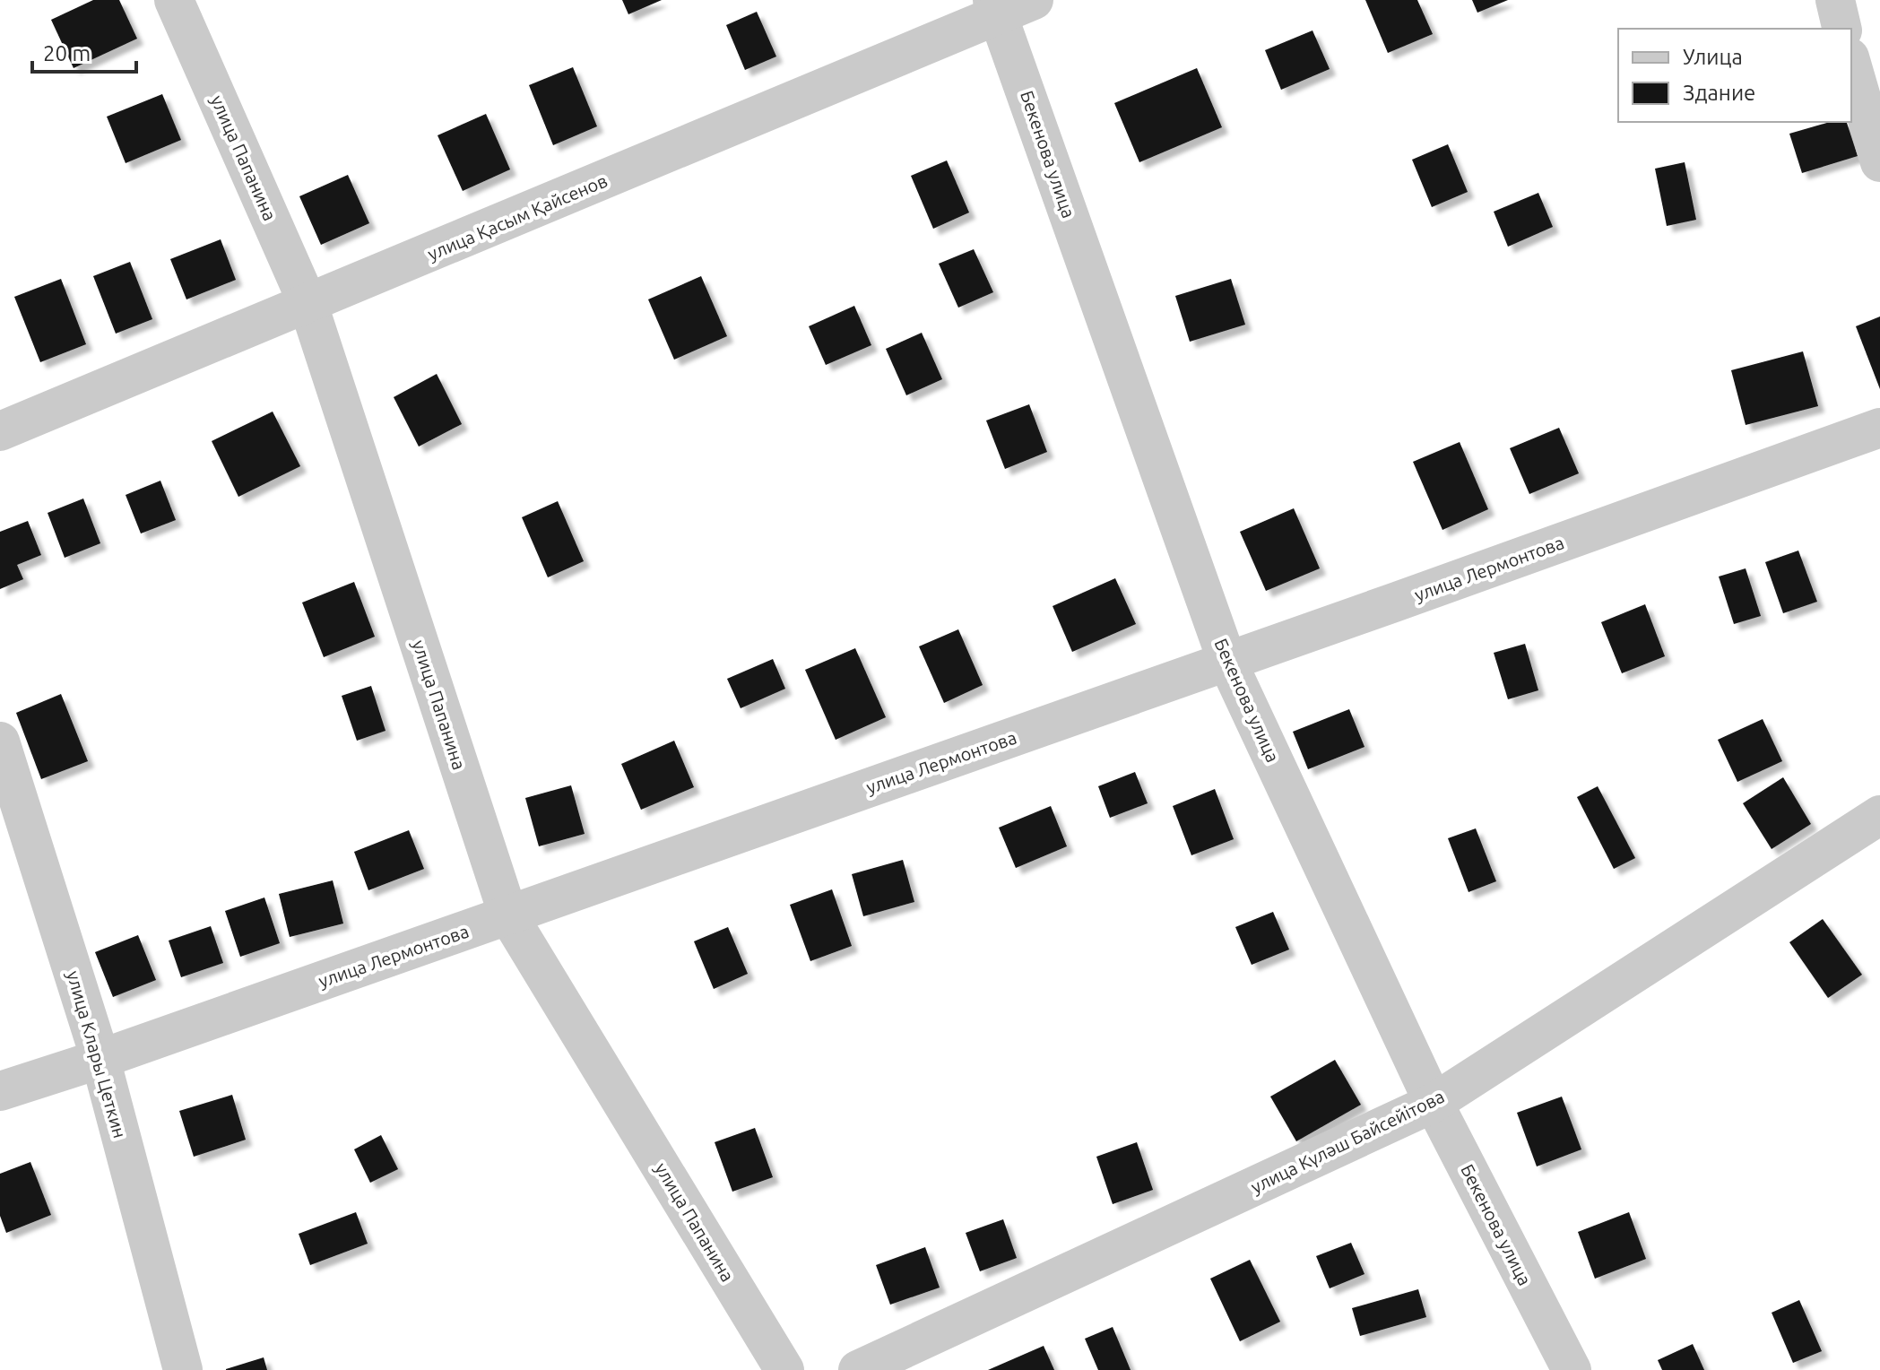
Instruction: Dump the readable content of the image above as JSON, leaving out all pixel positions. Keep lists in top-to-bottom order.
{
  "streets": {
    "street": [
      "Бекенова улица",
      "улица Папанина",
      "улица Қасым Қайсенов",
      "улица Лермонтова",
      "улица Клары Цеткин",
      "улица Күләш Байсейітова"
    ]
  },
  "crossings": [
    ["Бекенова улица", "улица Қасым Қайсенов"],
    ["Бекенова улица", "улица Лермонтова"],
    ["Бекенова улица", "улица Күләш Байсейітова"],
    ["улица Папанина", "улица Қасым Қайсенов"],
    ["улица Папанина", "улица Лермонтова"],
    ["улица Лермонтова", "улица Клары Цеткин"]
  ],
  "legend": ["Улица", "Здание"],
  "scale_bar": "20 m"
}
